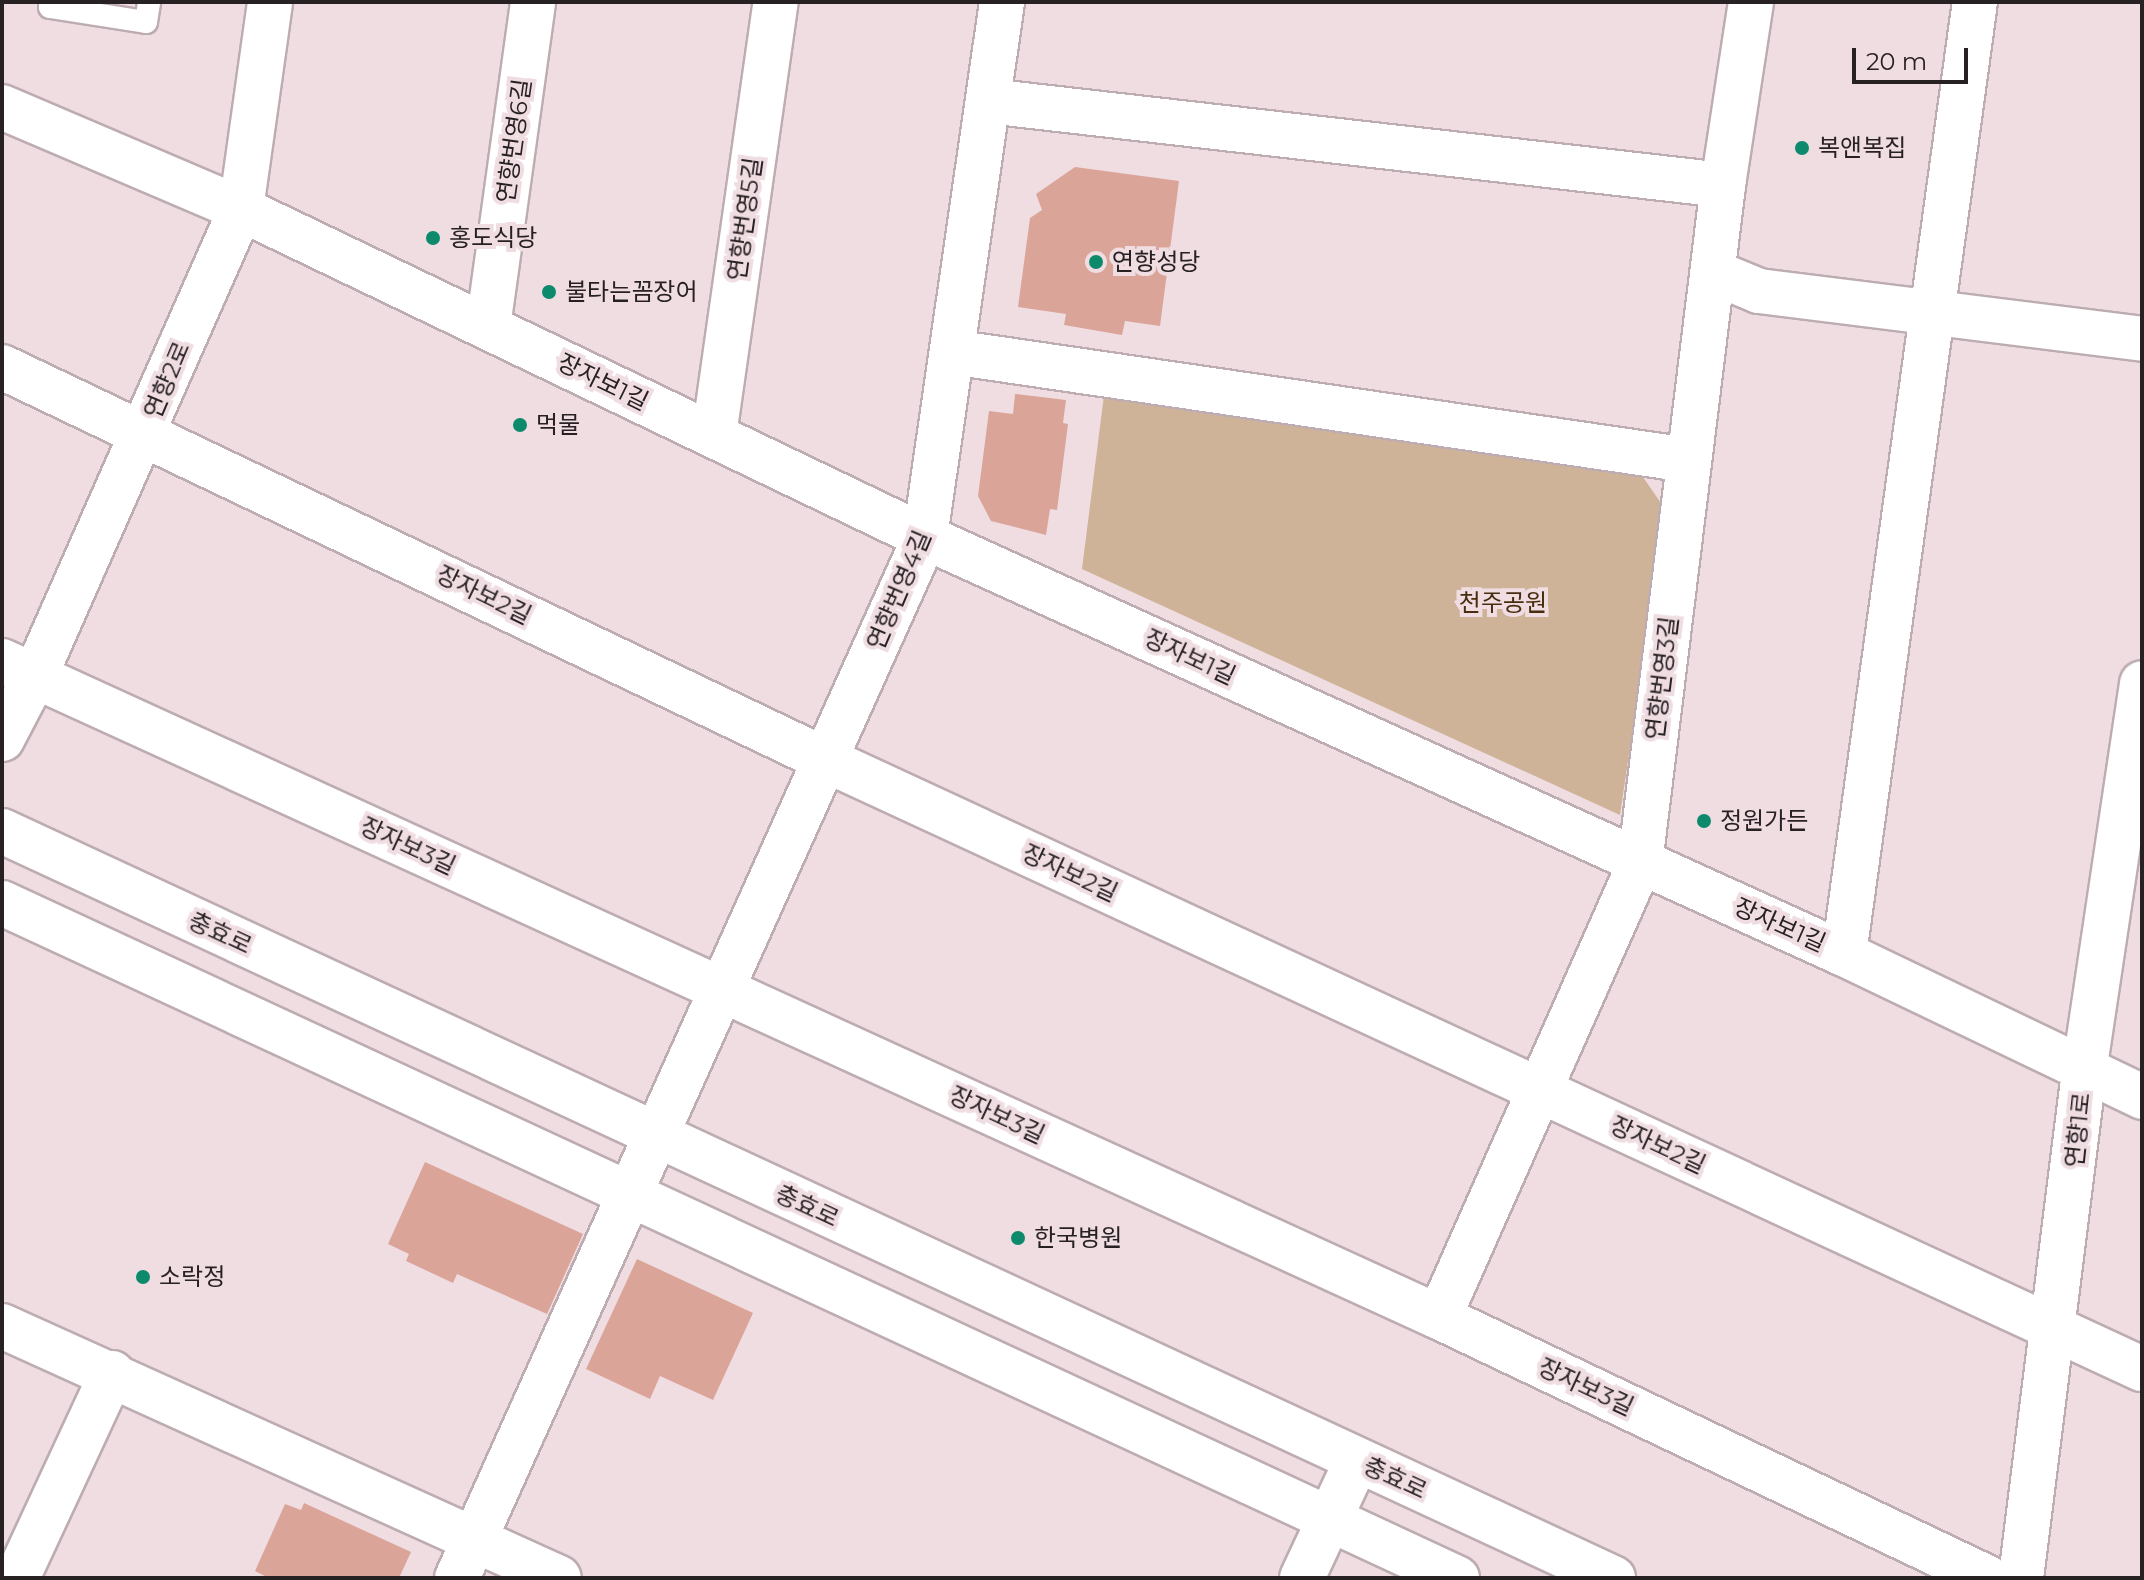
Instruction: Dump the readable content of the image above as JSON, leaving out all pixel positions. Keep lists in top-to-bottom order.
{
  "streets": {
    "street": [
      "연향번영6길",
      "연향번영5길",
      "연향2로",
      "장자보1길",
      "연향번영4길",
      "장자보2길",
      "연향번영3길",
      "장자보3길",
      "충효로",
      "연향1로"
    ]
  },
  "crossings": [
    ["연향번영6길", "장자보1길"],
    ["연향번영5길", "장자보1길"],
    ["연향2로", "장자보1길"],
    ["연향2로", "장자보2길"],
    ["연향2로", "장자보3길"],
    ["장자보1길", "연향번영4길"],
    ["장자보1길", "연향번영3길"],
    ["장자보1길", "연향1로"],
    ["연향번영4길", "장자보2길"],
    ["연향번영4길", "장자보3길"],
    ["연향번영4길", "충효로"],
    ["장자보2길", "연향번영3길"],
    ["장자보2길", "연향1로"],
    ["연향번영3길", "장자보3길"]
  ],
  "parks": ["천주공원"],
  "places": [
    "복앤복집",
    "홍도식당",
    "연향성당",
    "불타는꼼장어",
    "먹물",
    "정원가든",
    "한국병원",
    "소락정"
  ],
  "scale_bar": "20 m"
}
